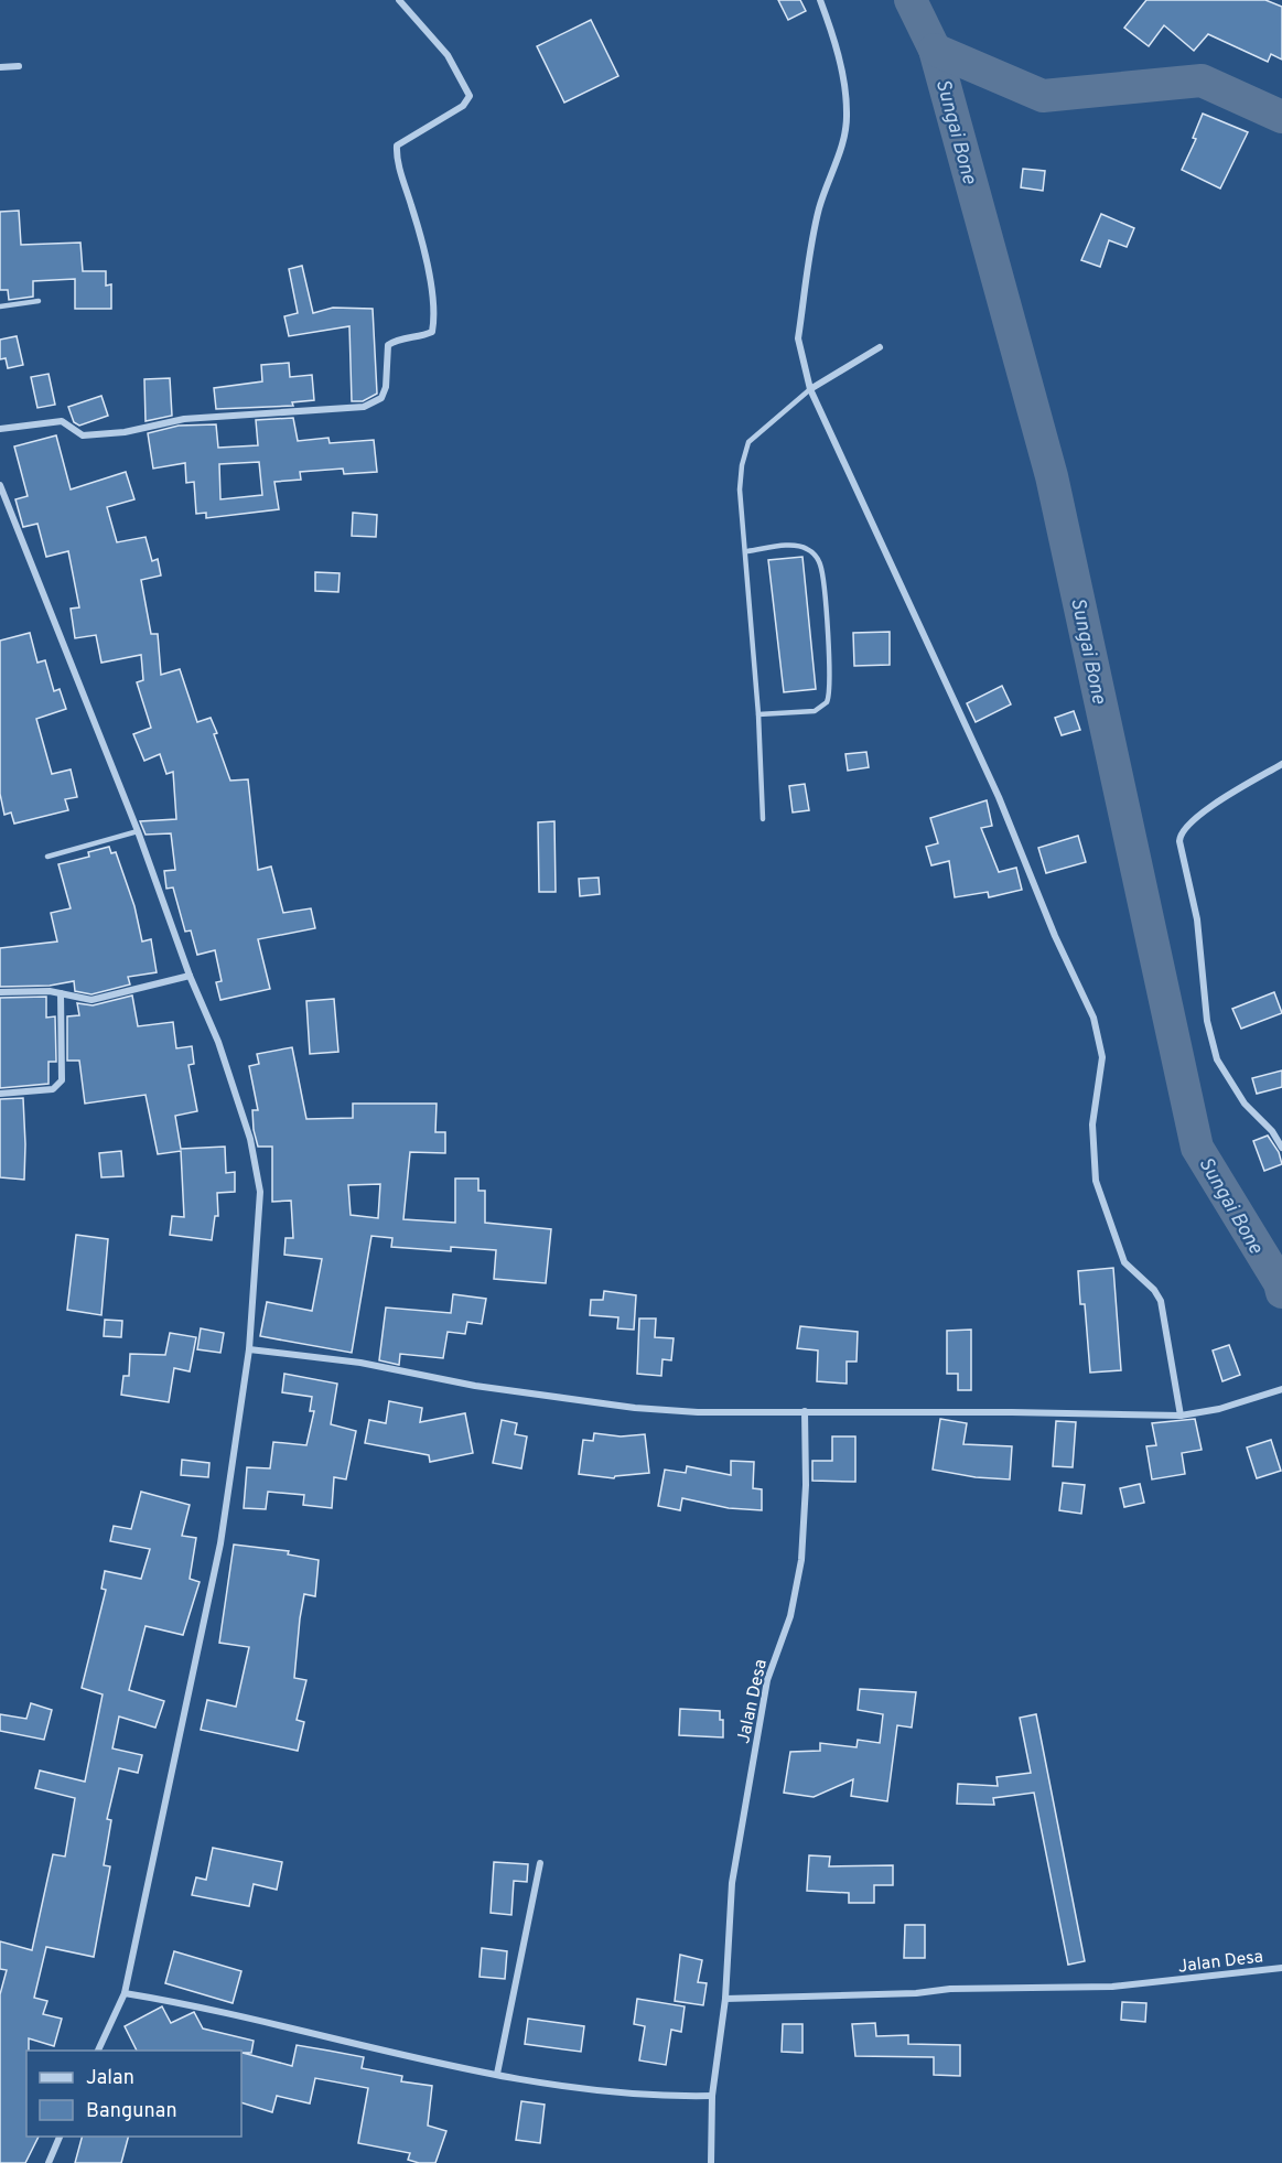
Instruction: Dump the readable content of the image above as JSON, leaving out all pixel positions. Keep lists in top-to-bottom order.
{
  "streets": {
    "street": ["Jalan Desa"]
  },
  "water": ["Sungai Bone"],
  "legend": ["Jalan", "Bangunan"]
}
